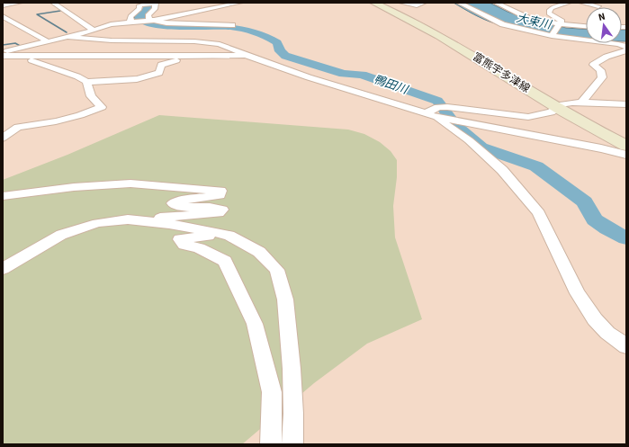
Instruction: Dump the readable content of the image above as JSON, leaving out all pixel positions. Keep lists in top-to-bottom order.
{
  "streets": {
    "main road": ["富熊宇多津線"]
  },
  "water": ["大束川", "鴨田川"],
  "north": "top"
}
